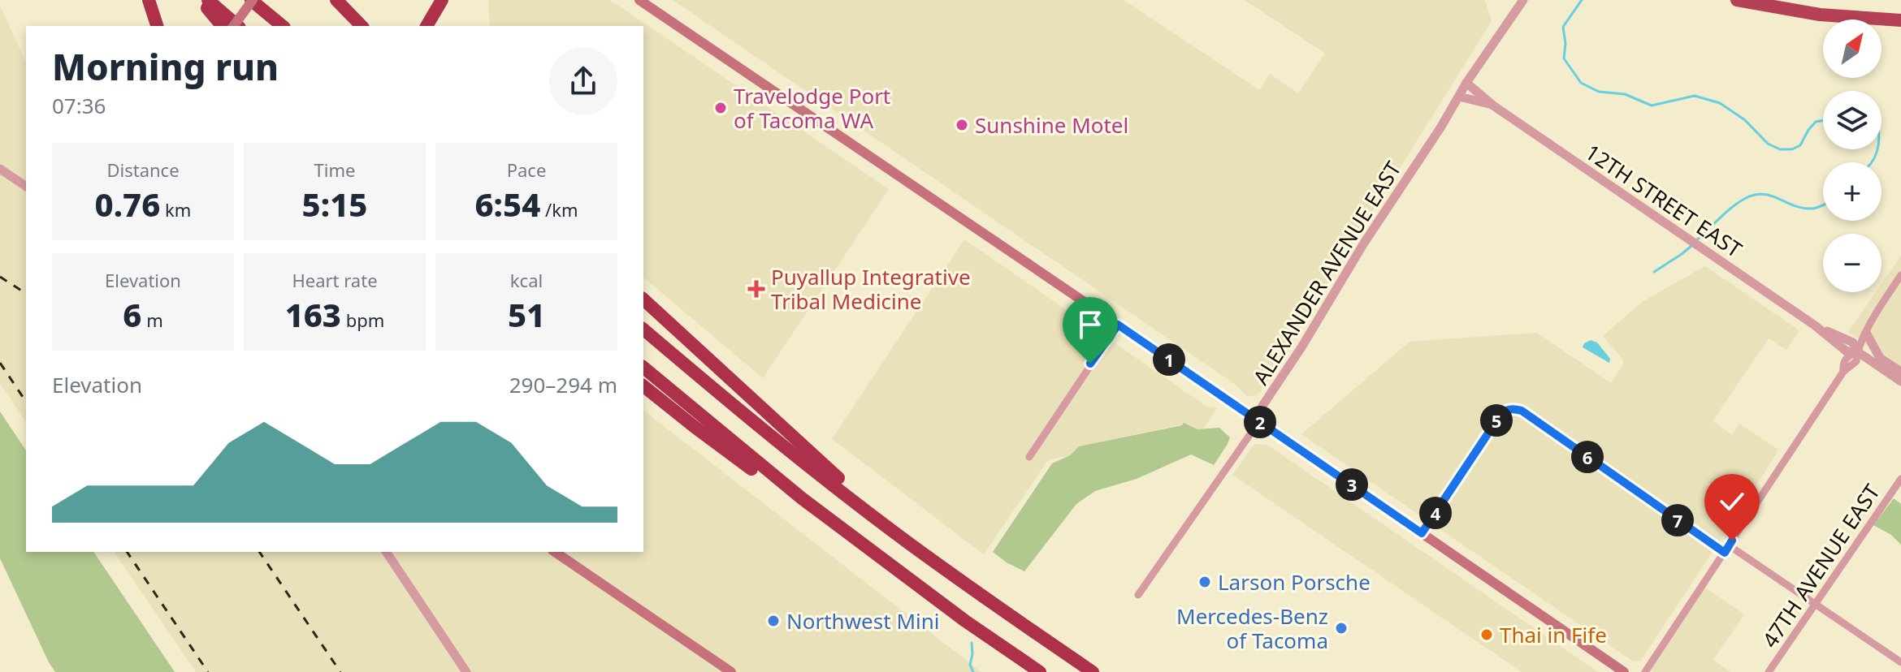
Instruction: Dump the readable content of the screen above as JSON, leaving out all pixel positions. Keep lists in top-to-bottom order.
{
  "streets": {
    "street": ["12TH STREET EAST", "ALEXANDER AVENUE EAST", "47TH AVENUE EAST"]
  },
  "crossings": [
    ["12TH STREET EAST", "ALEXANDER AVENUE EAST"]
  ],
  "places": {
    "other": [
      "Travelodge Port of Tacoma WA",
      "Sunshine Motel",
      "Larson Porsche",
      "Northwest Mini",
      "Mercedes-Benz of Tacoma",
      "Thai in Fife"
    ],
    "health": ["Puyallup Integrative Tribal Medicine"]
  },
  "north": "top right",
  "page": {
    "map_buttons": ["+", "−"],
    "heading": ["Morning run", "07:36"],
    "stats": [
      ["Distance", "0.76 km"],
      ["Time", "5:15"],
      ["Pace", "6:54 /km"],
      ["Elevation", "6 m"],
      ["Heart rate", "163 bpm"],
      ["kcal", "51"]
    ],
    "pins": [
      "1",
      "5",
      "2",
      "6",
      "3",
      "4",
      "7"
    ],
    "chart": ["Elevation", "290–294 m"]
  }
}
